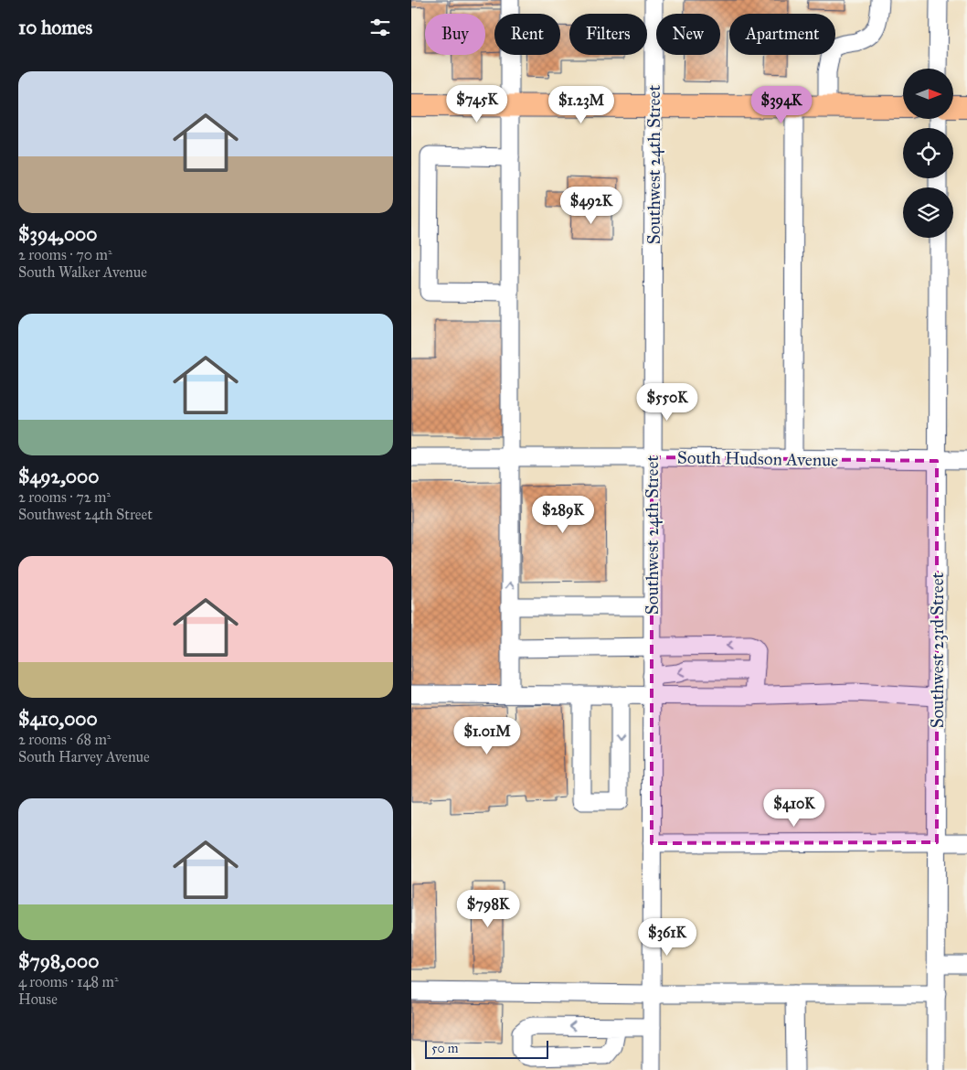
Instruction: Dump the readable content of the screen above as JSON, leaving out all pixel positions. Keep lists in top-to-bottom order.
{
  "streets": {
    "street": ["Southwest 24th Street", "South Hudson Avenue", "Southwest 23rd Street"]
  },
  "crossings": [
    ["Southwest 24th Street", "South Hudson Avenue"],
    ["South Hudson Avenue", "Southwest 23rd Street"]
  ],
  "scale_bar": "50 m",
  "north": "right",
  "page": {
    "heading": "10 homes",
    "chip": [
      "Buy",
      "Rent",
      "Filters",
      "New",
      "Apartment"
    ],
    "list": [
      {
        "name": "$394,000",
        "note": "2 rooms · 70 m² · South Walker Avenue"
      },
      {
        "name": "$492,000",
        "note": "2 rooms · 72 m² · Southwest 24th Street"
      },
      {
        "name": "$410,000",
        "note": "2 rooms · 68 m² · South Harvey Avenue"
      },
      {
        "name": "$798,000",
        "note": "4 rooms · 148 m² · House"
      }
    ],
    "price": [
      "$745K",
      "$1.23M",
      "$394K",
      "$492K",
      "$550K",
      "$289K",
      "$1.01M",
      "$410K",
      "$798K",
      "$361K"
    ],
    "scale": "50 m"
  }
}
